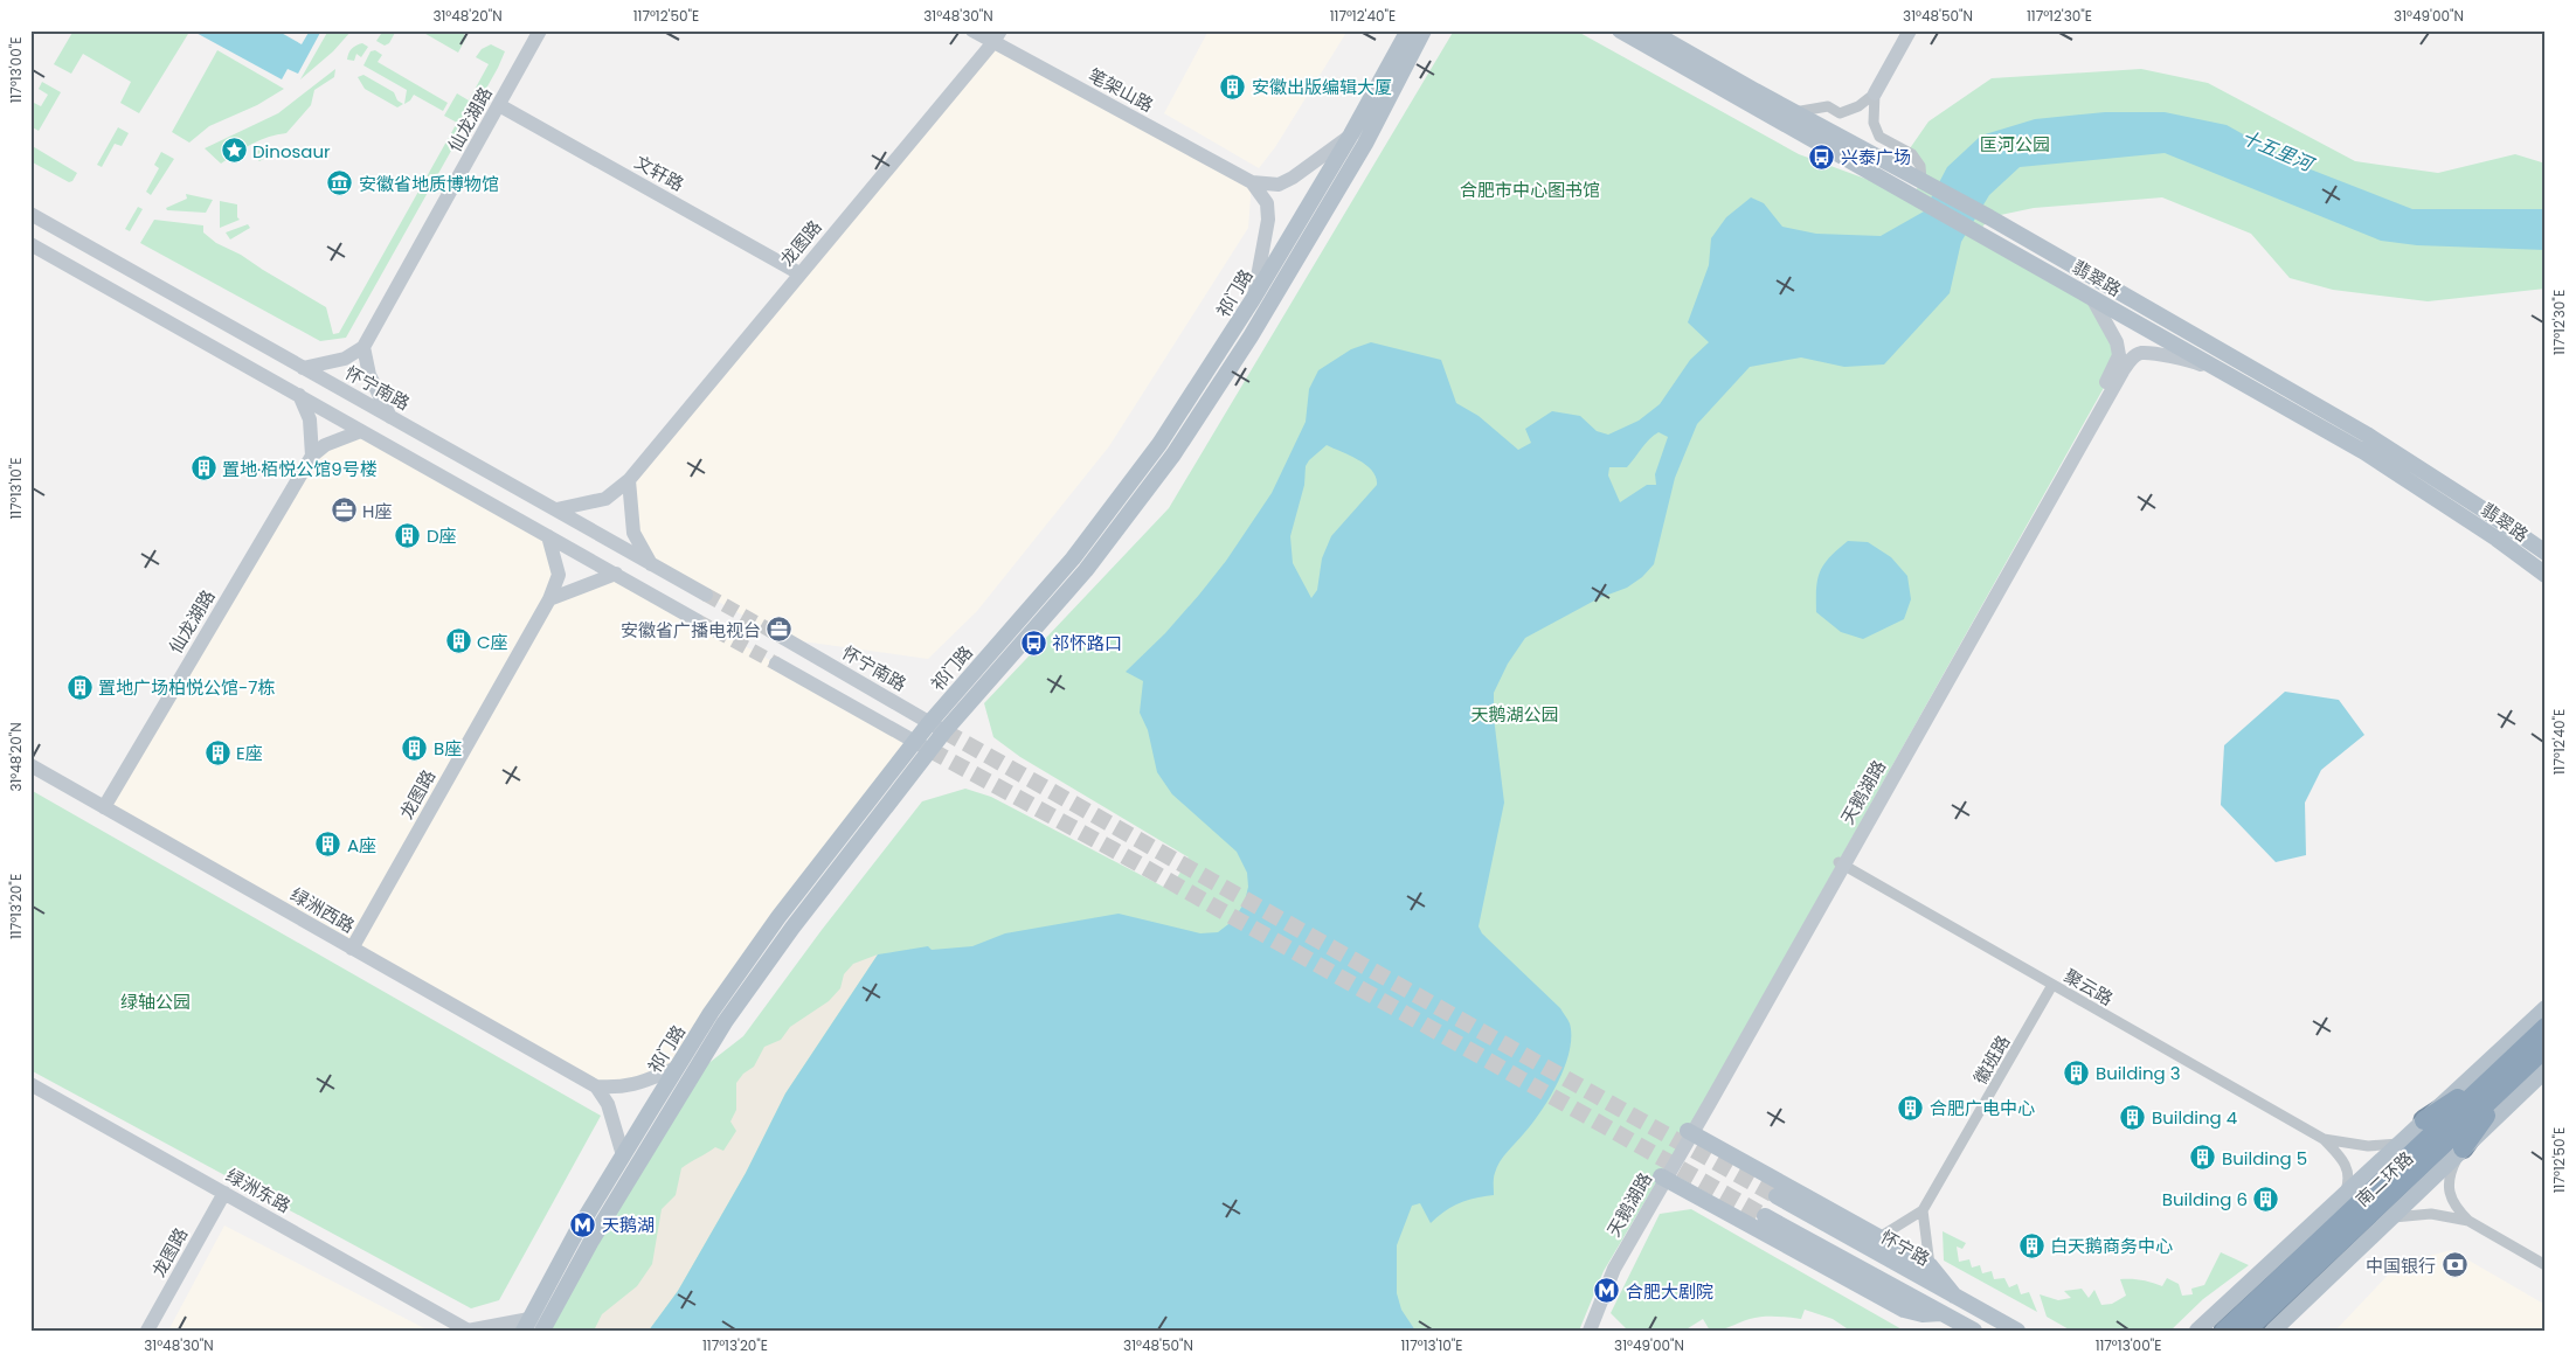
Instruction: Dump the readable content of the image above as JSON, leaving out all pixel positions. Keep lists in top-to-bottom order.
{
  "streets": {
    "highway": ["南二环路"],
    "main road": ["翡翠路", "祁门路", "怀宁路"],
    "street": [
      "笔架山路",
      "仙龙湖路",
      "文轩路",
      "龙图路",
      "怀宁南路",
      "天鹅湖路",
      "绿洲西路",
      "聚云路",
      "徽班路",
      "绿洲东路"
    ]
  },
  "crossings": [
    ["笔架山路", "龙图路"],
    ["仙龙湖路", "文轩路"],
    ["仙龙湖路", "绿洲西路"],
    ["文轩路", "龙图路"],
    ["龙图路", "怀宁南路"],
    ["龙图路", "绿洲西路"],
    ["龙图路", "绿洲东路"],
    ["翡翠路", "天鹅湖路"],
    ["祁门路", "怀宁南路"],
    ["天鹅湖路", "聚云路"],
    ["聚云路", "徽班路"]
  ],
  "water": ["十五里河"],
  "parks": [
    "匡河公园",
    "合肥市中心图书馆",
    "天鹅湖公园",
    "绿轴公园"
  ],
  "places": {
    "building": [
      "安徽出版编辑大厦",
      "置地·栢悦公馆9号楼",
      "D座",
      "C座",
      "置地广场柏悦公馆-7栋",
      "B座",
      "E座",
      "A座",
      "Building 3",
      "合肥广电中心",
      "Building 4",
      "Building 5",
      "Building 6",
      "白天鹅商务中心"
    ],
    "place": ["Dinosaur"],
    "bus stop": ["兴泰广场", "祁怀路口"],
    "museum": ["安徽省地质博物馆"],
    "office": ["H座", "安徽省广播电视台"],
    "metro station": ["天鹅湖", "合肥大剧院"],
    "bank": ["中国银行"]
  },
  "coordinates": [
    "31°48'20\"N",
    "117°12'50\"E",
    "31°48'30\"N",
    "117°12'40\"E",
    "31°48'50\"N",
    "117°12'30\"E",
    "31°49'00\"N",
    "117°13'00\"E",
    "117°13'10\"E",
    "117°13'20\"E"
  ]
}
